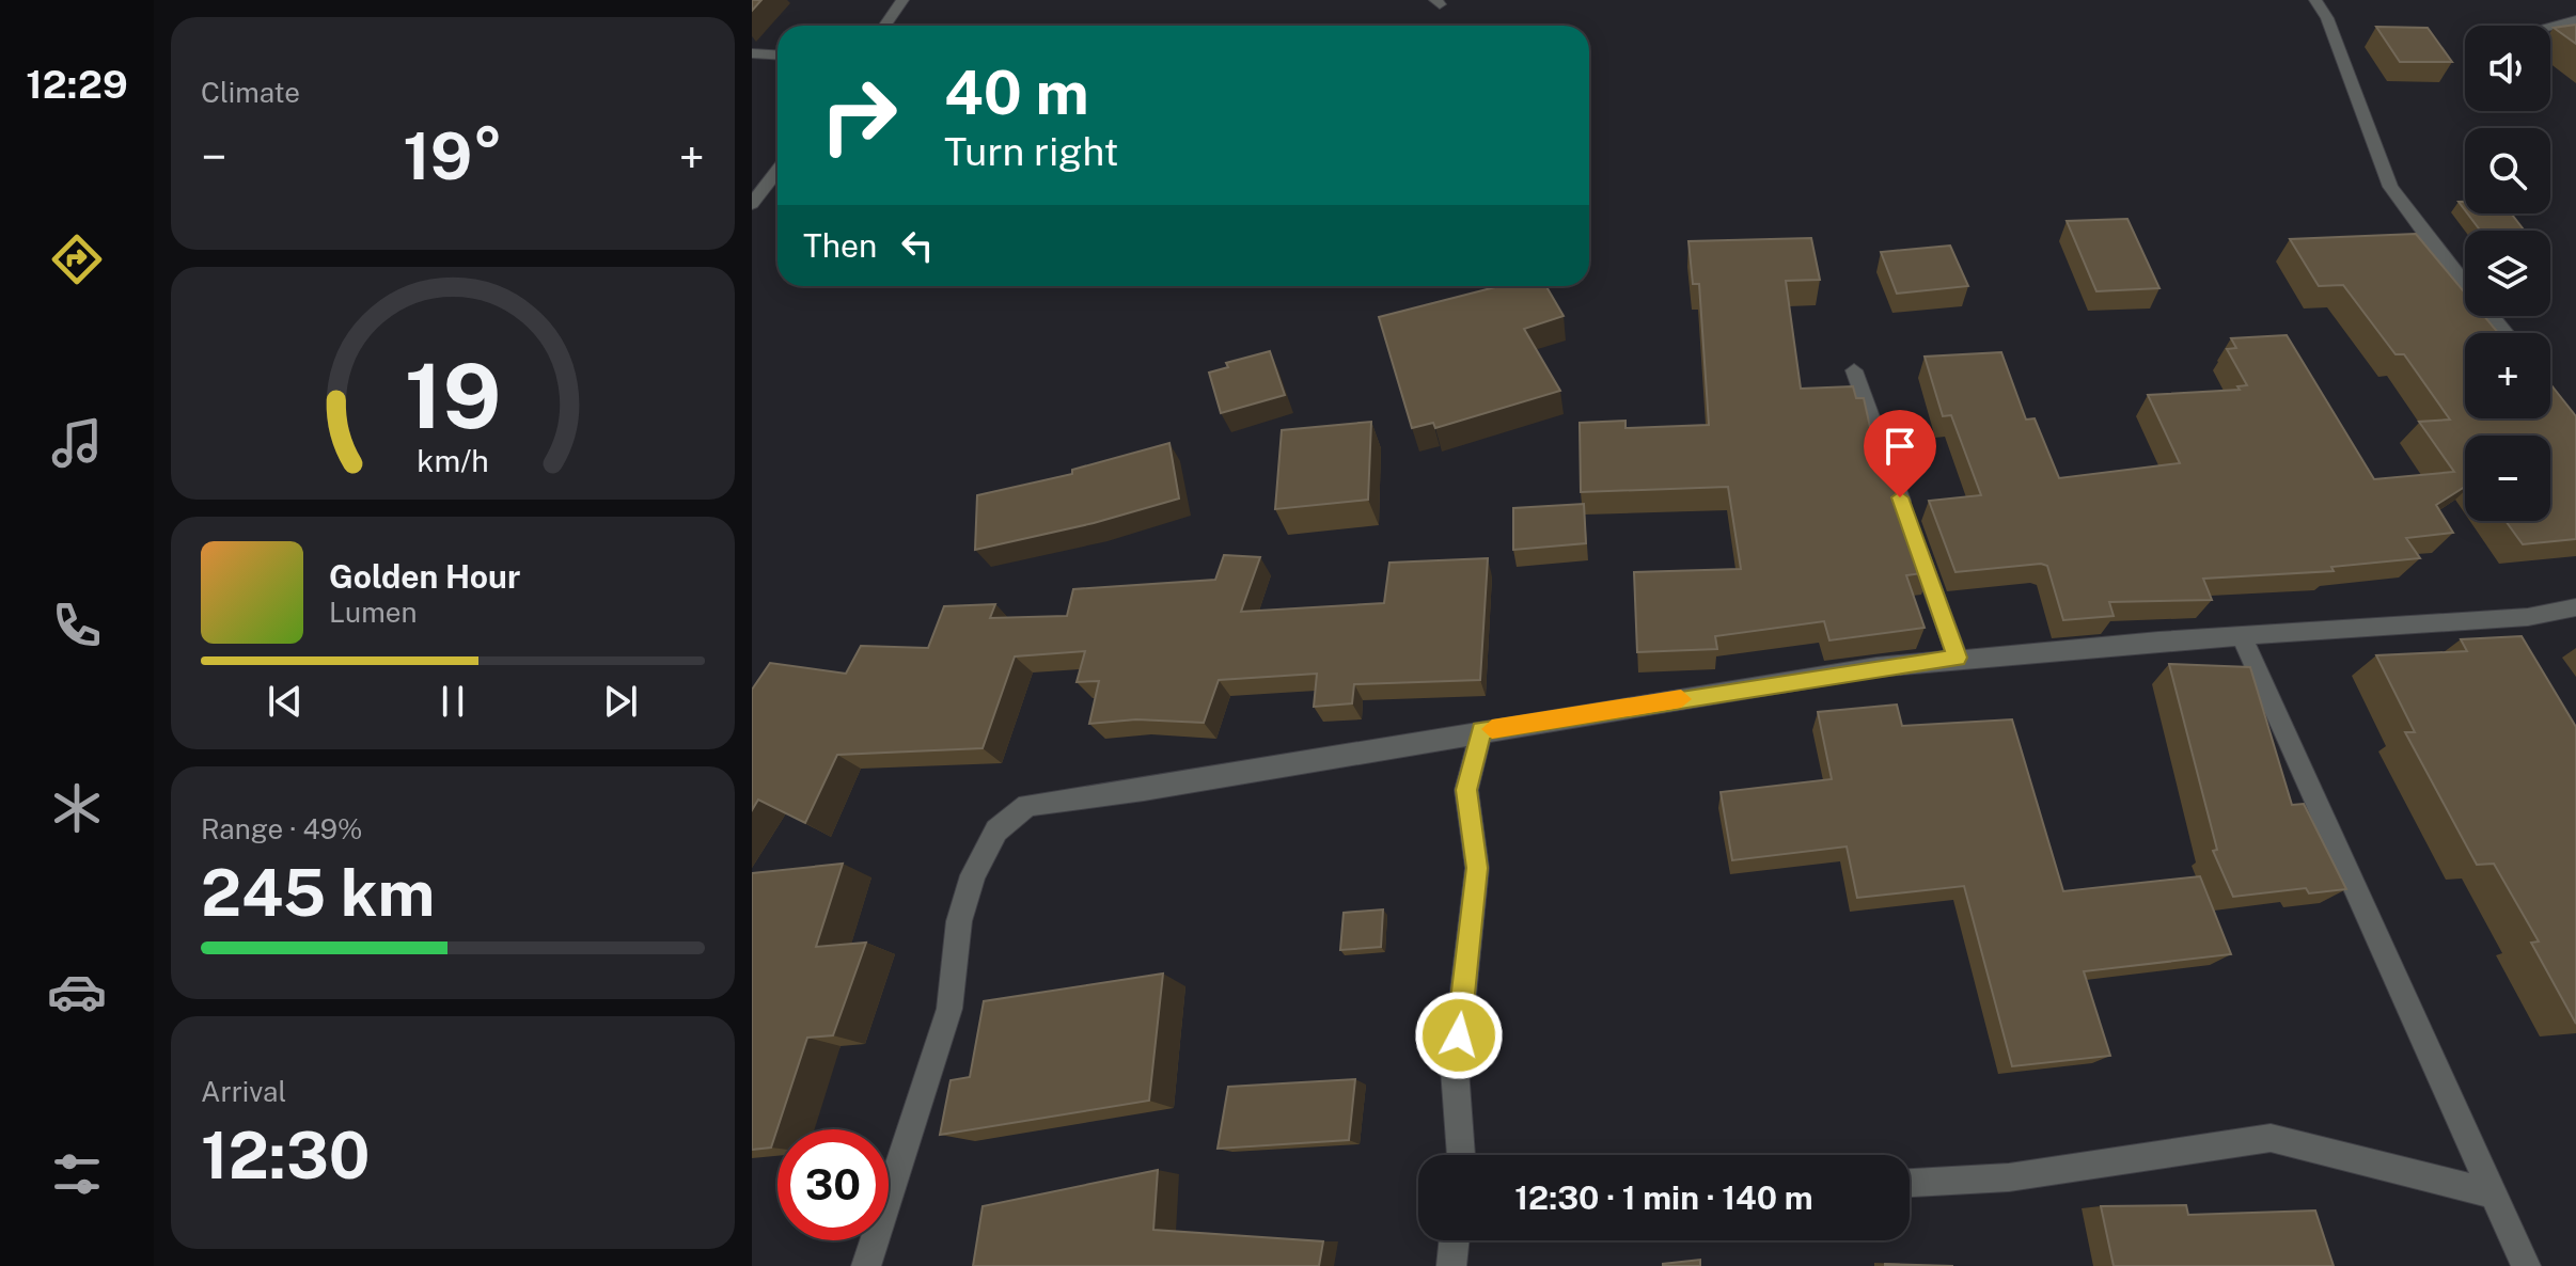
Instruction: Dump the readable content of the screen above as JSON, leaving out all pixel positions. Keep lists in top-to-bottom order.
{
  "page": {
    "tabs": "12:29",
    "tile": [
      "Climate",
      ["Range · 49%", "245 km"],
      ["Arrival", "12:30"]
    ],
    "map_buttons": ["+", "−"],
    "turn": ["40 m", "Turn right"],
    "heat": ["−", "19°", "+"],
    "then": "Then",
    "song": ["Golden Hour", "Lumen"],
    "limit": "30",
    "trip": "12:30 · 1 min · 140 m",
    "gauge": ["19", "km/h"]
  }
}
